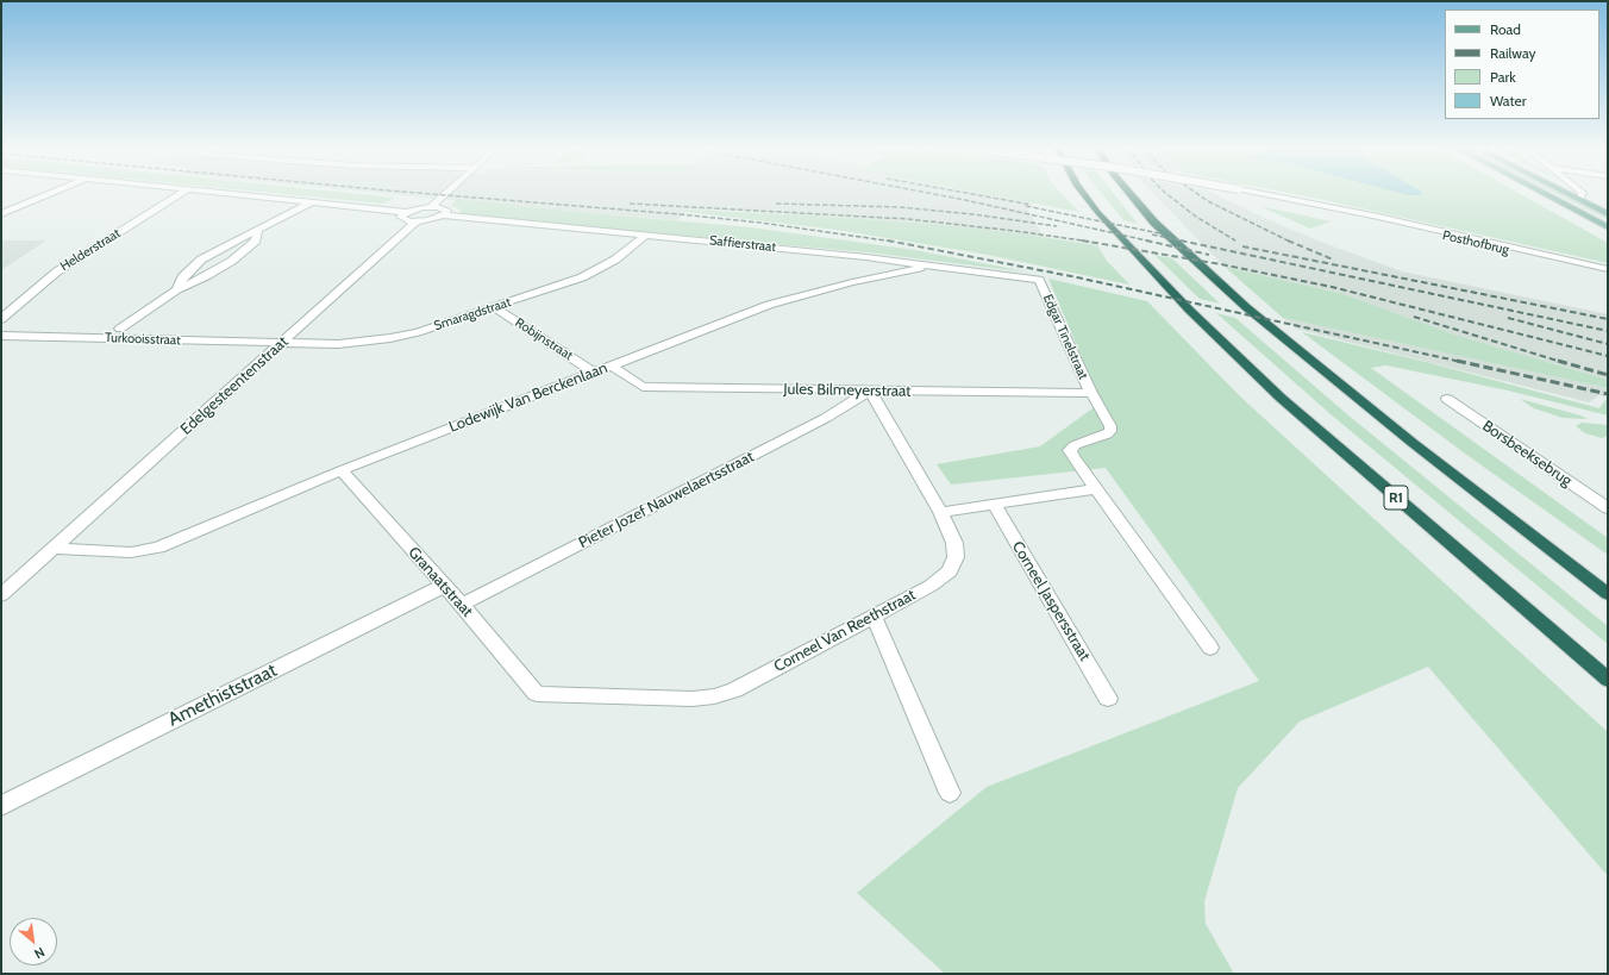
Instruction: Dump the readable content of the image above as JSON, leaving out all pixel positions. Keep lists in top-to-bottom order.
{
  "streets": {
    "highway": ["R1"],
    "street": [
      "Posthofbrug",
      "Saffierstraat",
      "Helderstraat",
      "Smaragdstraat",
      "Edgar Tinelstraat",
      "Turkooisstraat",
      "Robijnstraat",
      "Edelgesteentenstraat",
      "Jules Bilmeyerstraat",
      "Lodewijk Van Berckenlaan",
      "Borsbeeksebrug",
      "Pieter Jozef Nauwelaertsstraat",
      "Granaatstraat",
      "Corneel Jaspersstraat",
      "Corneel Van Reethstraat",
      "Amethiststraat"
    ]
  },
  "crossings": [
    ["Saffierstraat", "Smaragdstraat"],
    ["Saffierstraat", "Edgar Tinelstraat"],
    ["Saffierstraat", "Edelgesteentenstraat"],
    ["Saffierstraat", "Lodewijk Van Berckenlaan"],
    ["Smaragdstraat", "Turkooisstraat"],
    ["Smaragdstraat", "Robijnstraat"],
    ["Smaragdstraat", "Edelgesteentenstraat"],
    ["Edgar Tinelstraat", "Jules Bilmeyerstraat"],
    ["Turkooisstraat", "Edelgesteentenstraat"],
    ["Robijnstraat", "Lodewijk Van Berckenlaan"],
    ["Edelgesteentenstraat", "Lodewijk Van Berckenlaan"],
    ["Jules Bilmeyerstraat", "Lodewijk Van Berckenlaan"],
    ["Jules Bilmeyerstraat", "Pieter Jozef Nauwelaertsstraat"],
    ["Jules Bilmeyerstraat", "Corneel Van Reethstraat"],
    ["Lodewijk Van Berckenlaan", "Granaatstraat"],
    ["Pieter Jozef Nauwelaertsstraat", "Granaatstraat"],
    ["Pieter Jozef Nauwelaertsstraat", "Corneel Van Reethstraat"],
    ["Granaatstraat", "Corneel Van Reethstraat"],
    ["Granaatstraat", "Amethiststraat"]
  ],
  "legend": [
    "Road",
    "Railway",
    "Park",
    "Water"
  ],
  "north": "bottom right"
}
